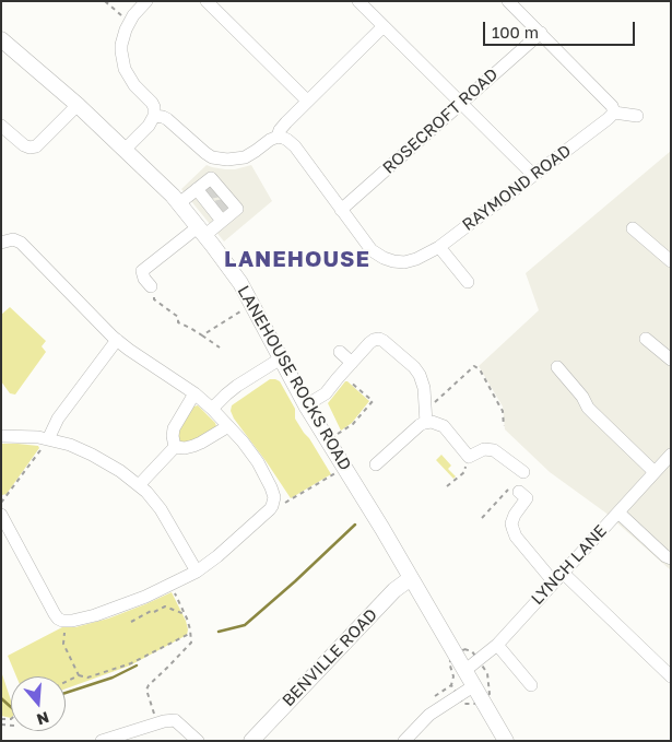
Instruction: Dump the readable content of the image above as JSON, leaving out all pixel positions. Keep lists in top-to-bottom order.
{
  "streets": {
    "main road": ["LANEHOUSE ROCKS ROAD", "BENVILLE ROAD"],
    "street": ["ROSECROFT ROAD", "RAYMOND ROAD", "LYNCH LANE"]
  },
  "crossings": [
    ["ROSECROFT ROAD", "RAYMOND ROAD"],
    ["LANEHOUSE ROCKS ROAD", "LYNCH LANE"],
    ["LANEHOUSE ROCKS ROAD", "BENVILLE ROAD"]
  ],
  "districts": ["LANEHOUSE"],
  "scale_bar": "100 m",
  "north": "bottom"
}
